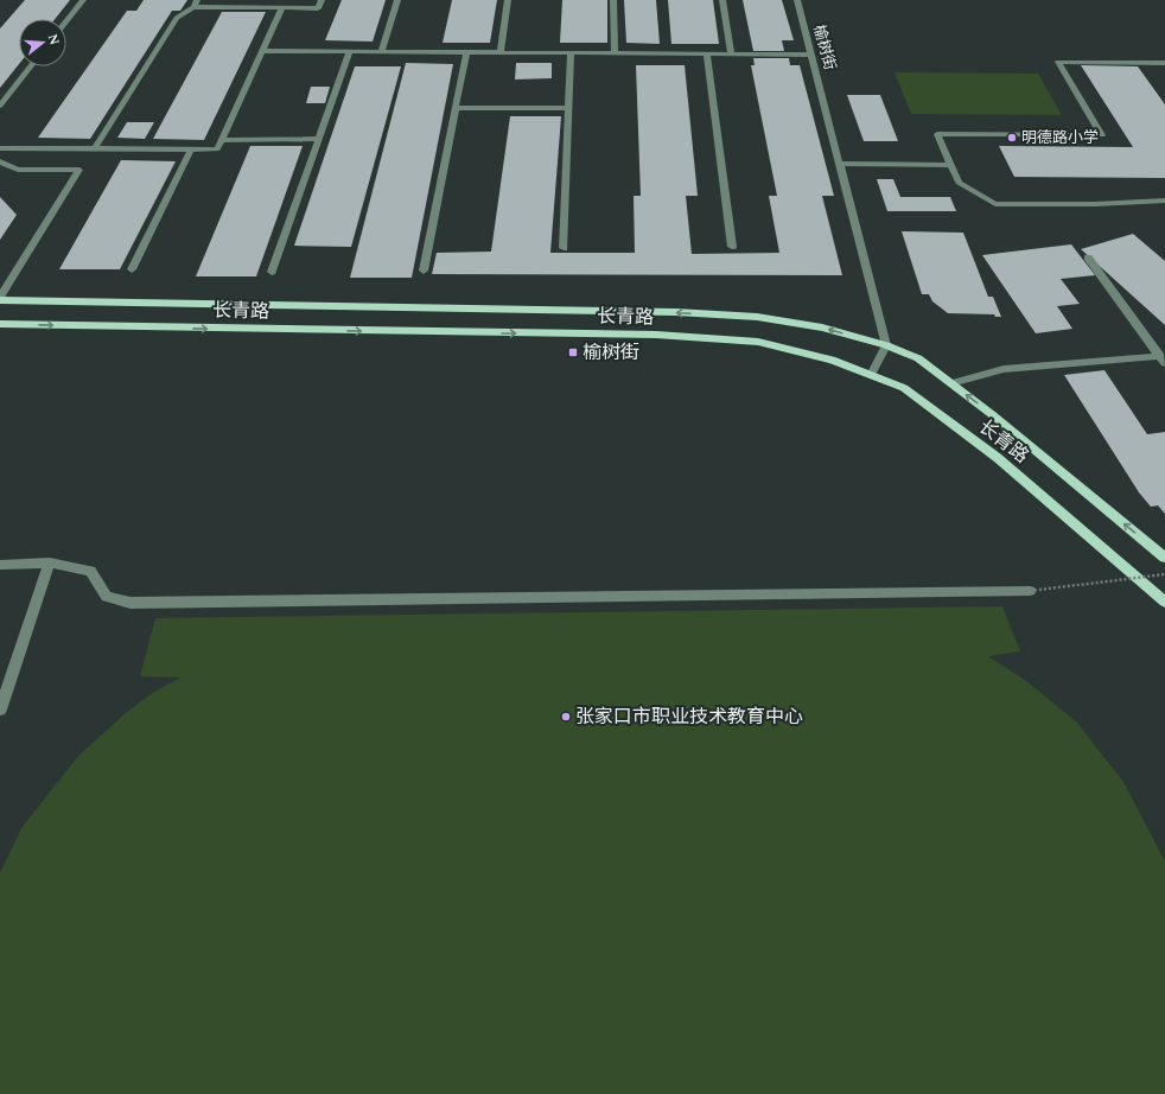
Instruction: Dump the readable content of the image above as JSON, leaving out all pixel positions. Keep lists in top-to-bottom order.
{
  "streets": {
    "main road": ["长青路"],
    "street": ["榆树街"]
  },
  "crossings": [
    ["榆树街", "长青路"]
  ],
  "places": {
    "other": ["明德路小学", "张家口市职业技术教育中心"],
    "transit": ["榆树街"]
  },
  "north": "right"
}
